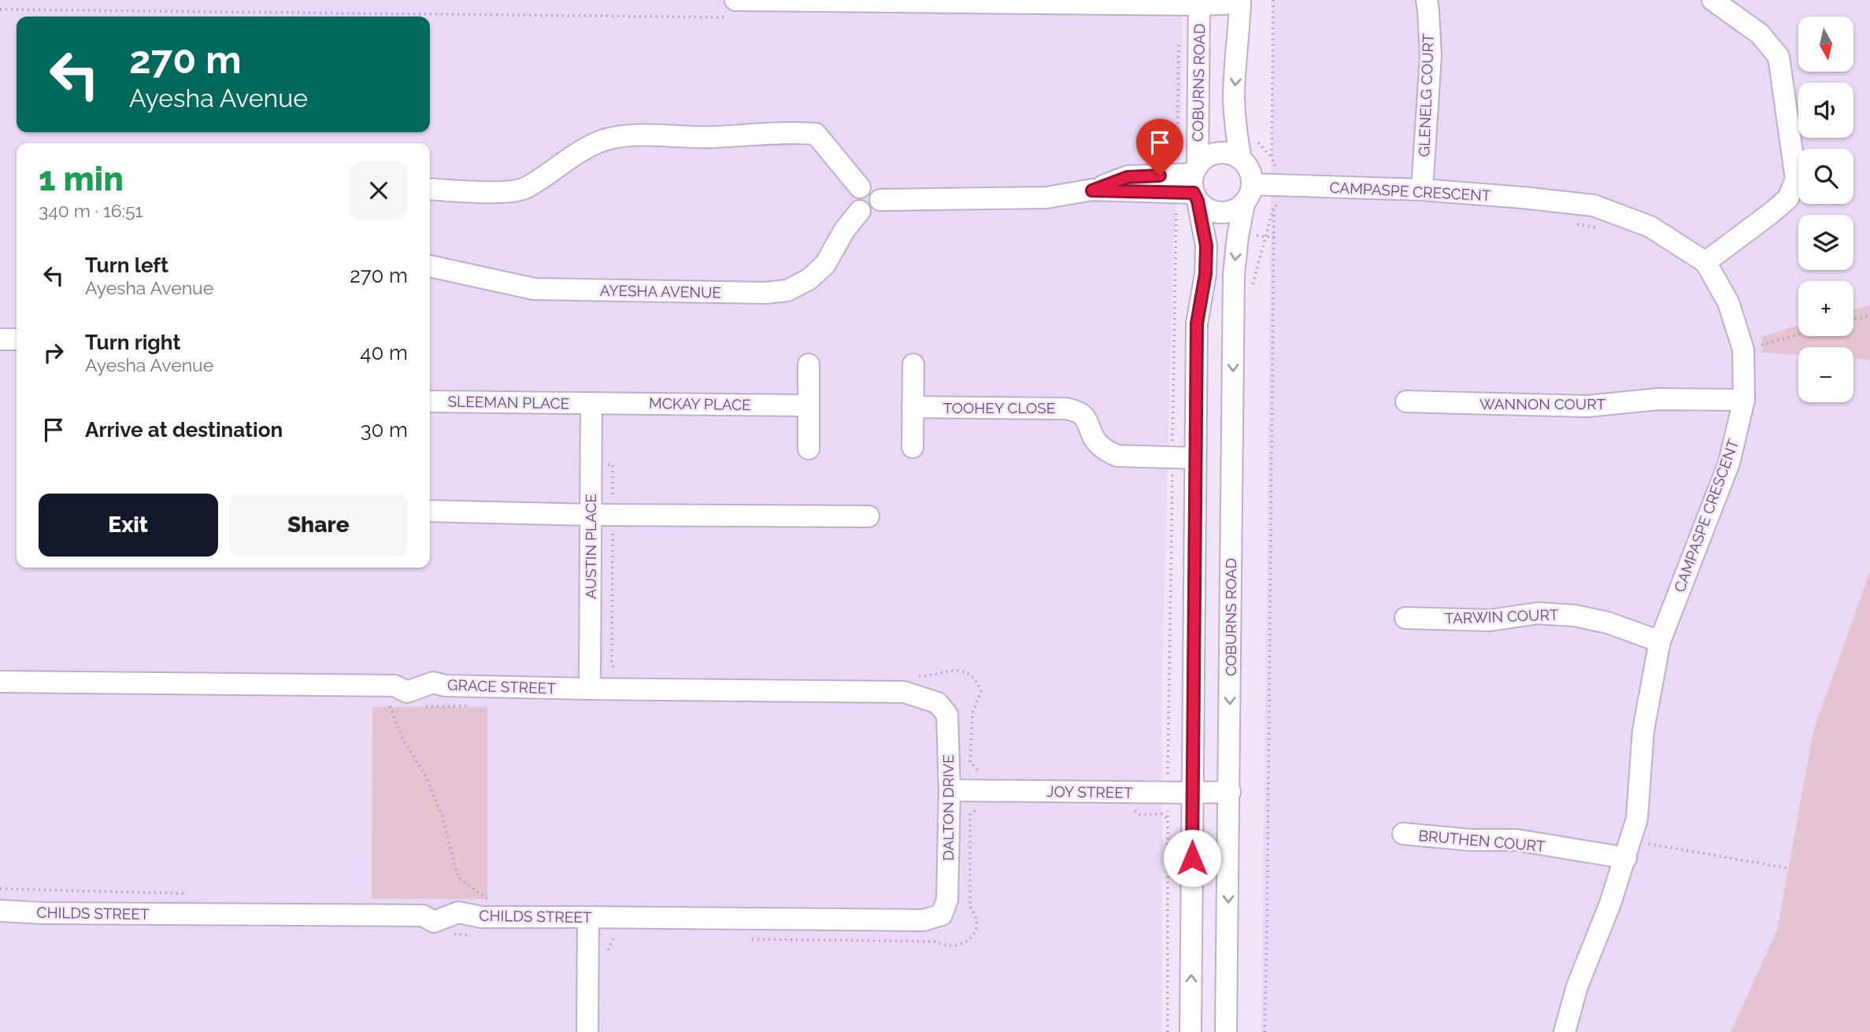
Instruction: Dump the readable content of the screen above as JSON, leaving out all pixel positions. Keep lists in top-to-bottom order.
{
  "streets": {
    "street": [
      "COBURNS ROAD",
      "GLENELG COURT",
      "CAMPASPE CRESCENT",
      "AYESHA AVENUE",
      "SLEEMAN PLACE",
      "MCKAY PLACE",
      "WANNON COURT",
      "TOOHEY CLOSE",
      "AUSTIN PLACE",
      "TARWIN COURT",
      "GRACE STREET",
      "JOY STREET",
      "DALTON DRIVE",
      "BRUTHEN COURT",
      "CHILDS STREET"
    ]
  },
  "crossings": [
    ["COBURNS ROAD", "CAMPASPE CRESCENT"],
    ["COBURNS ROAD", "AYESHA AVENUE"],
    ["COBURNS ROAD", "TOOHEY CLOSE"],
    ["COBURNS ROAD", "JOY STREET"],
    ["GLENELG COURT", "CAMPASPE CRESCENT"],
    ["CAMPASPE CRESCENT", "AYESHA AVENUE"],
    ["CAMPASPE CRESCENT", "WANNON COURT"],
    ["CAMPASPE CRESCENT", "TARWIN COURT"],
    ["CAMPASPE CRESCENT", "BRUTHEN COURT"],
    ["SLEEMAN PLACE", "MCKAY PLACE"],
    ["SLEEMAN PLACE", "AUSTIN PLACE"],
    ["MCKAY PLACE", "AUSTIN PLACE"],
    ["AUSTIN PLACE", "GRACE STREET"],
    ["GRACE STREET", "DALTON DRIVE"],
    ["JOY STREET", "DALTON DRIVE"],
    ["DALTON DRIVE", "CHILDS STREET"]
  ],
  "north": "bottom",
  "page": {
    "map_buttons": ["+", "−"],
    "turn": ["270 m", "Ayesha Avenue"],
    "heading": ["1 min", "340 m · 16:51"],
    "list": [
      {
        "name": "Turn left",
        "note": "Ayesha Avenue",
        "value": "270 m"
      },
      {
        "name": "Turn right",
        "note": "Ayesha Avenue",
        "value": "40 m"
      },
      {
        "name": "Arrive at destination",
        "value": "30 m"
      }
    ],
    "buttons": ["Exit", "Share"]
  }
}
